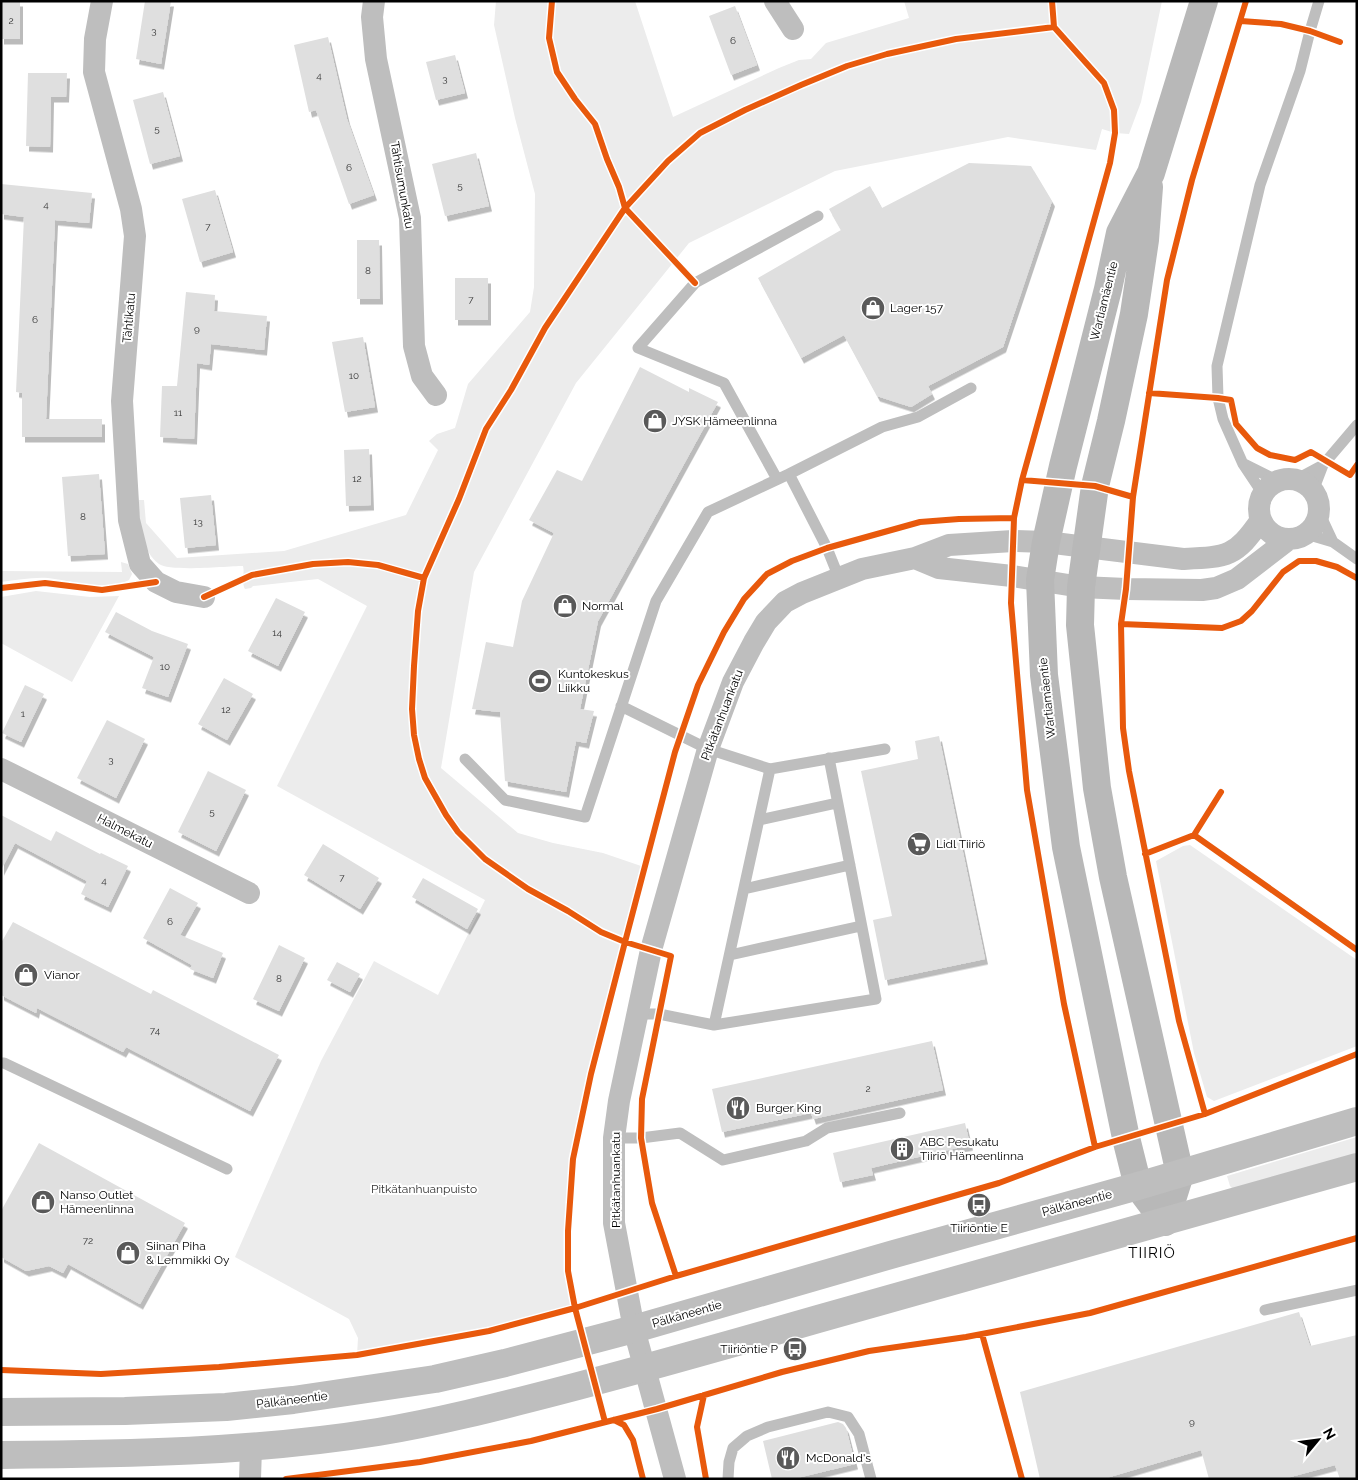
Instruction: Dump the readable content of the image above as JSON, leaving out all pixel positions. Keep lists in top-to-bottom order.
{
  "streets": {
    "main road": ["Wartiamäentie", "Pälkäneentie"],
    "street": [
      "Tähtisumunkatu",
      "Tähtikatu",
      "Pitkätanhuankatu",
      "Halmekatu"
    ]
  },
  "crossings": [
    ["Wartiamäentie", "Pitkätanhuankatu"],
    ["Wartiamäentie", "Pälkäneentie"],
    ["Pitkätanhuankatu", "Pälkäneentie"]
  ],
  "districts": ["TIIRIÖ"],
  "parks": ["Pitkätanhuanpuisto"],
  "places": {
    "shop": [
      "Lager 157",
      "JYSK Hämeenlinna",
      "Normal",
      "Vianor",
      "Nanso Outlet Hämeenlinna",
      "Siinan Piha & Lemmikki Oy"
    ],
    "sports": ["Kuntokeskus Liikku"],
    "supermarket": ["Lidl Tiiriö"],
    "restaurant": ["Burger King", "McDonald's"],
    "building": ["ABC Pesukatu Tiiriö Hämeenlinna"],
    "bus stop": ["Tiiriöntie E", "Tiiriöntie P"]
  },
  "house_numbers": [
    "2",
    "3",
    "6",
    "4",
    "3",
    "5",
    "6",
    "5",
    "4",
    "7",
    "8",
    "7",
    "6",
    "9",
    "10",
    "11",
    "12",
    "8",
    "13",
    "14",
    "10",
    "12",
    "1",
    "3",
    "5",
    "7",
    "4",
    "6",
    "8",
    "74",
    "2",
    "72",
    "9"
  ],
  "north": "top right"
}
